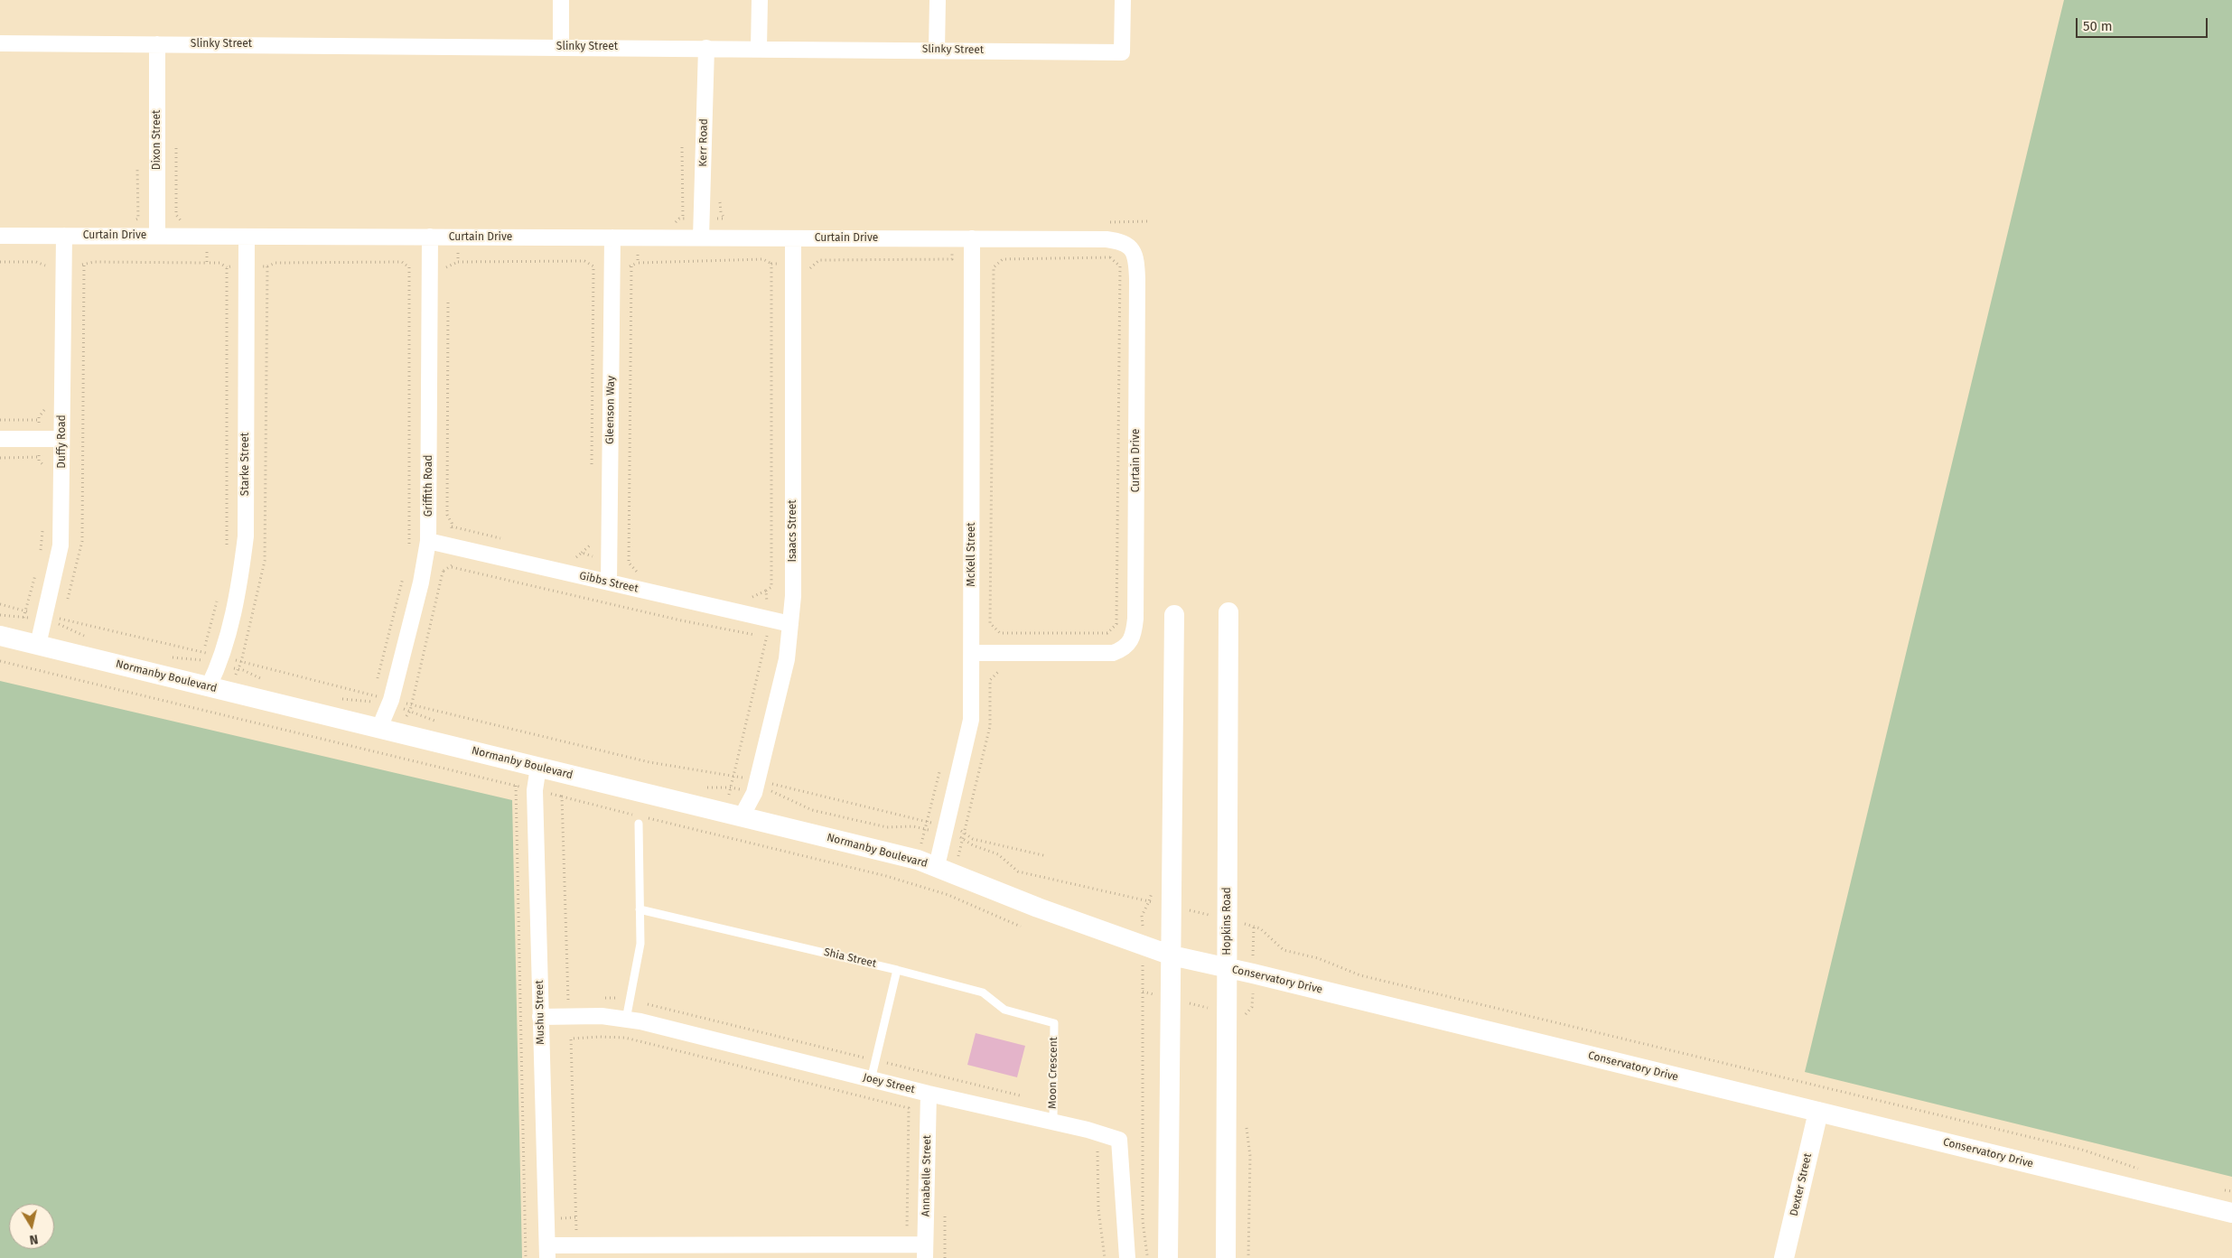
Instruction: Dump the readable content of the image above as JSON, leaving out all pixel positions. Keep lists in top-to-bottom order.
{
  "streets": {
    "street": [
      "Slinky Street",
      "Dixon Street",
      "Kerr Road",
      "Curtain Drive",
      "Gleenson Way",
      "Duffy Road",
      "Starke Street",
      "Griffith Road",
      "Isaacs Street",
      "McKell Street",
      "Gibbs Street",
      "Normanby Boulevard",
      "Hopkins Road",
      "Conservatory Drive",
      "Mushu Street",
      "Joey Street",
      "Annabelle Street",
      "Dexter Street"
    ],
    "lane": ["Shia Street", "Moon Crescent"]
  },
  "crossings": [
    ["Slinky Street", "Dixon Street"],
    ["Slinky Street", "Kerr Road"],
    ["Dixon Street", "Curtain Drive"],
    ["Kerr Road", "Curtain Drive"],
    ["Curtain Drive", "Gleenson Way"],
    ["Curtain Drive", "Duffy Road"],
    ["Curtain Drive", "Starke Street"],
    ["Curtain Drive", "Griffith Road"],
    ["Curtain Drive", "Isaacs Street"],
    ["Curtain Drive", "McKell Street"],
    ["Gleenson Way", "Gibbs Street"],
    ["Duffy Road", "Normanby Boulevard"],
    ["Starke Street", "Normanby Boulevard"],
    ["Griffith Road", "Gibbs Street"],
    ["Griffith Road", "Normanby Boulevard"],
    ["Isaacs Street", "Gibbs Street"],
    ["Isaacs Street", "Normanby Boulevard"],
    ["McKell Street", "Normanby Boulevard"],
    ["Normanby Boulevard", "Conservatory Drive"],
    ["Normanby Boulevard", "Mushu Street"],
    ["Hopkins Road", "Conservatory Drive"],
    ["Shia Street", "Moon Crescent"],
    ["Conservatory Drive", "Dexter Street"],
    ["Mushu Street", "Joey Street"],
    ["Moon Crescent", "Joey Street"],
    ["Joey Street", "Annabelle Street"]
  ],
  "scale_bar": "50 m",
  "north": "bottom"
}
